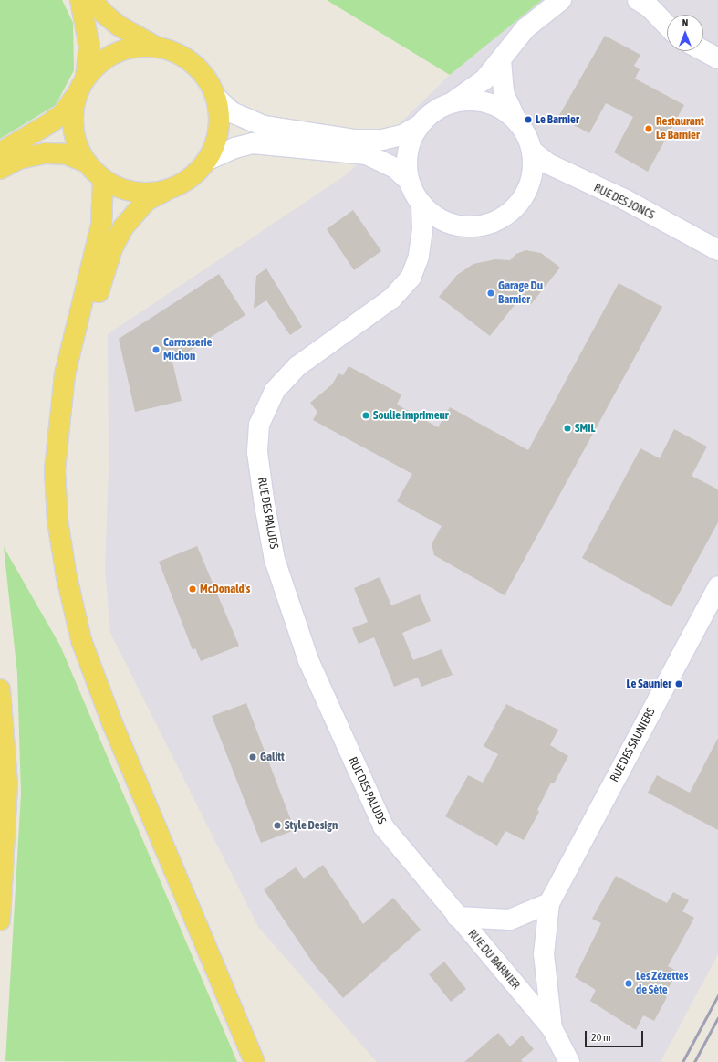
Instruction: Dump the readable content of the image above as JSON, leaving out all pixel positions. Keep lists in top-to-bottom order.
{
  "streets": {
    "street": [
      "RUE DES JONCS",
      "RUE DES PALUDS",
      "RUE DES SAUNIERS",
      "RUE DU BARNIER"
    ]
  },
  "crossings": [
    ["RUE DES JONCS", "RUE DES PALUDS"],
    ["RUE DES PALUDS", "RUE DU BARNIER"],
    ["RUE DES SAUNIERS", "RUE DU BARNIER"]
  ],
  "places": [
    "Le Barnier",
    "Restaurant Le Barnier",
    "Garage Du Barnier",
    "Carrosserie Michon",
    "Soulie imprimeur",
    "SMIL",
    "McDonald's",
    "Le Saunier",
    "Galitt",
    "Style Design",
    "Les Zézettes de Sète"
  ],
  "scale_bar": "20 m",
  "north": "top"
}
